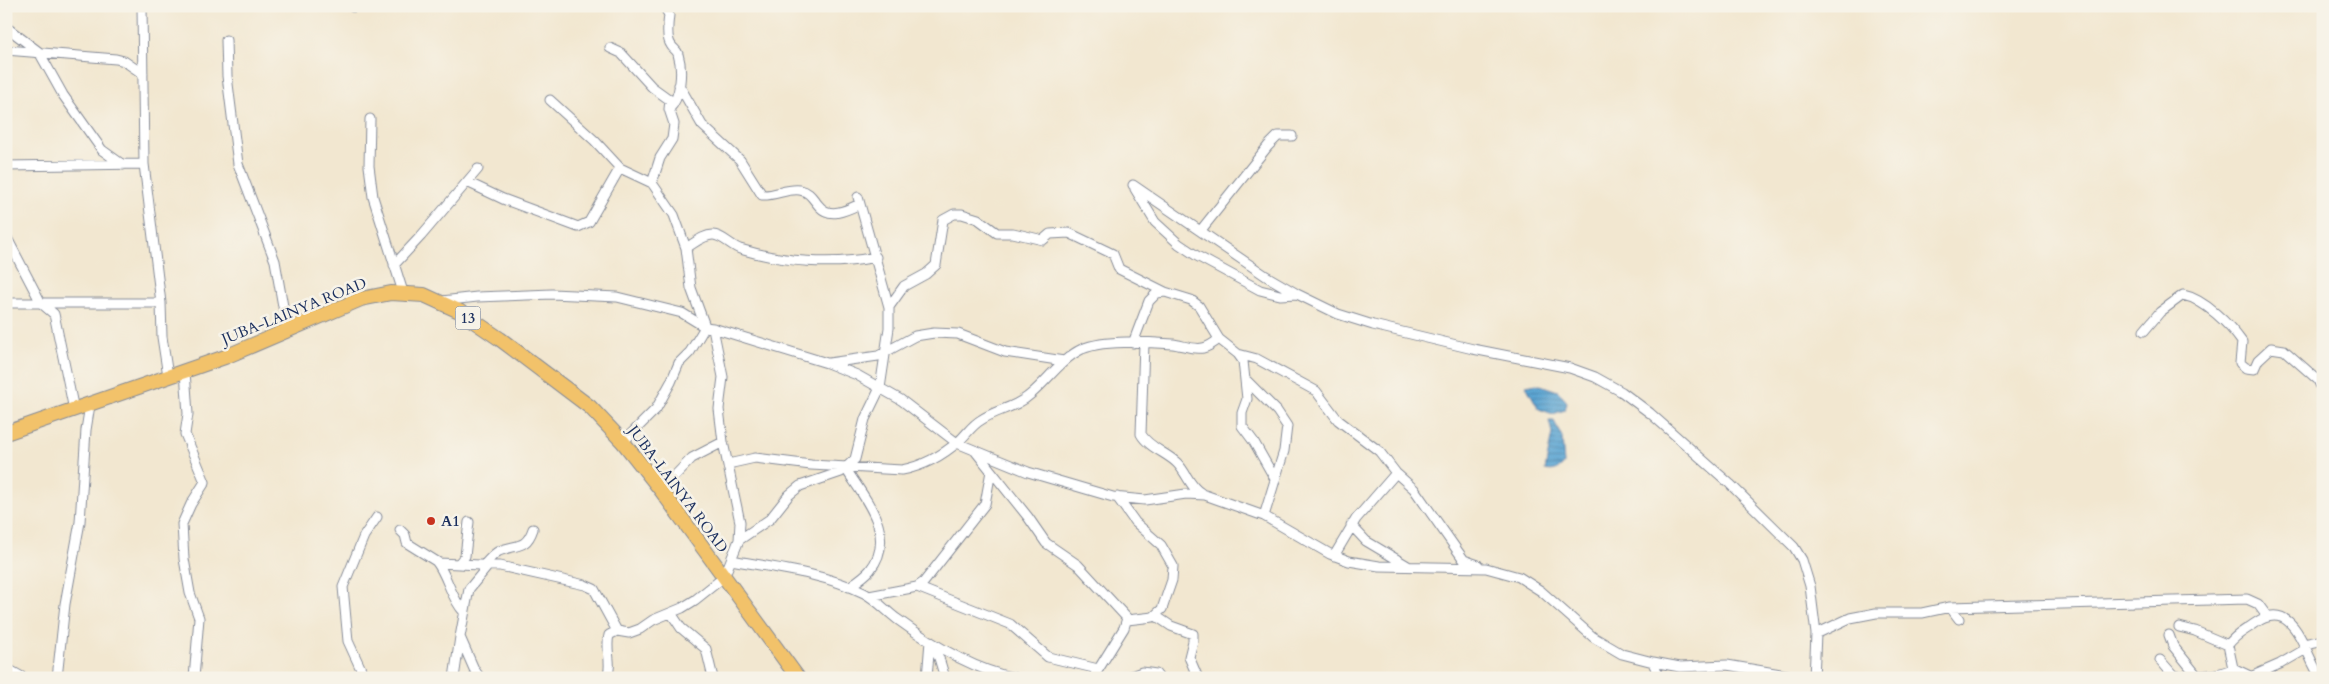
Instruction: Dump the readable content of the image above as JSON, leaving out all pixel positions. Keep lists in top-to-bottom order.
{
  "streets": {
    "main road": ["JUBA-LAINYA ROAD", "13"]
  },
  "places": ["A1"]
}
